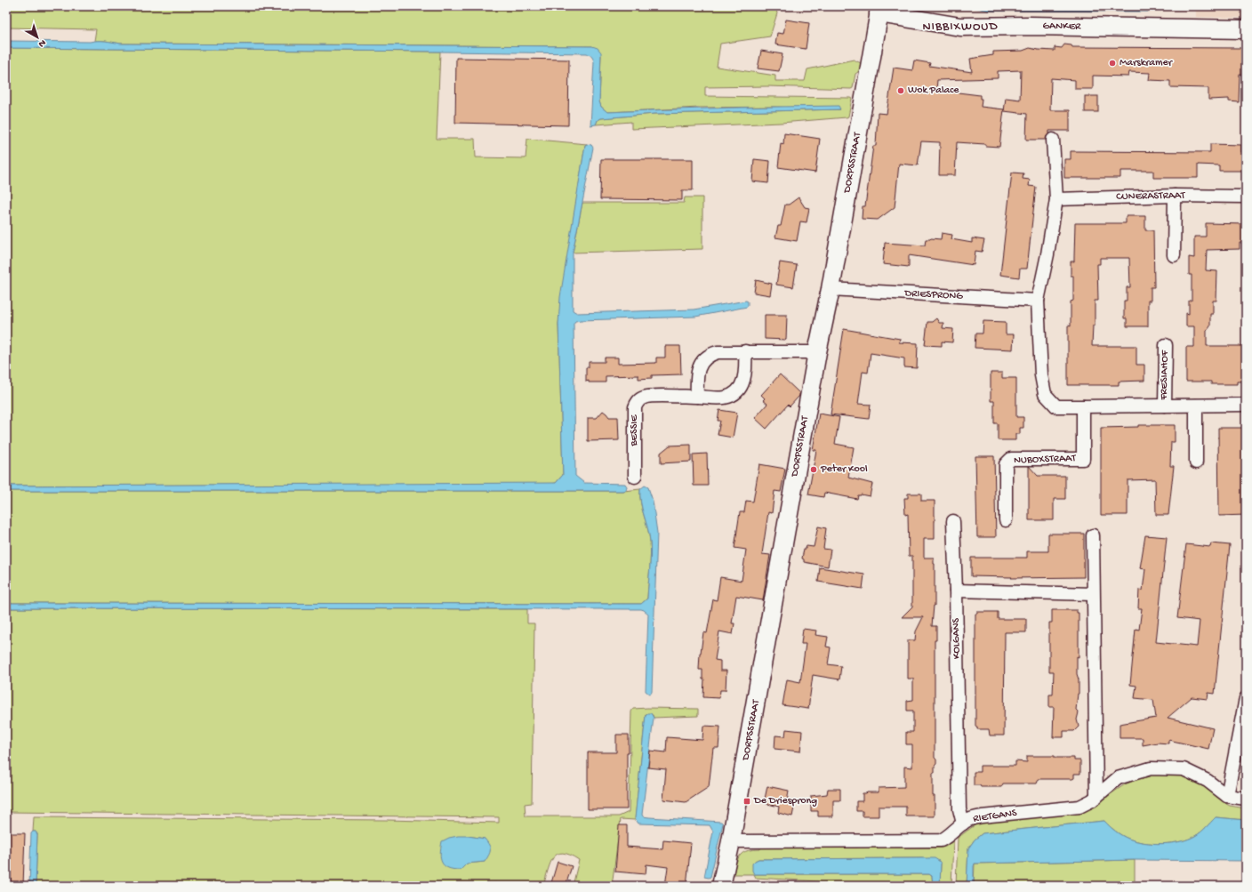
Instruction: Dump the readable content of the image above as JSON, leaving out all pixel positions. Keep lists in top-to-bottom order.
{
  "streets": {
    "street": [
      "GANKER",
      "DORPSSTRAAT",
      "CUNERASTRAAT",
      "DRIESPRONG",
      "FRESIAHOF",
      "BESSIE",
      "NUBOXSTRAAT",
      "KOLGANS",
      "RIETGANS"
    ]
  },
  "crossings": [
    ["GANKER", "DORPSSTRAAT"],
    ["DORPSSTRAAT", "DRIESPRONG"],
    ["DORPSSTRAAT", "RIETGANS"],
    ["KOLGANS", "RIETGANS"]
  ],
  "districts": ["NIBBIXWOUD"],
  "places": {
    "other": ["Marskramer", "Wok Palace", "Peter Kool"],
    "transit": ["De Driesprong"]
  },
  "north": "bottom right"
}
